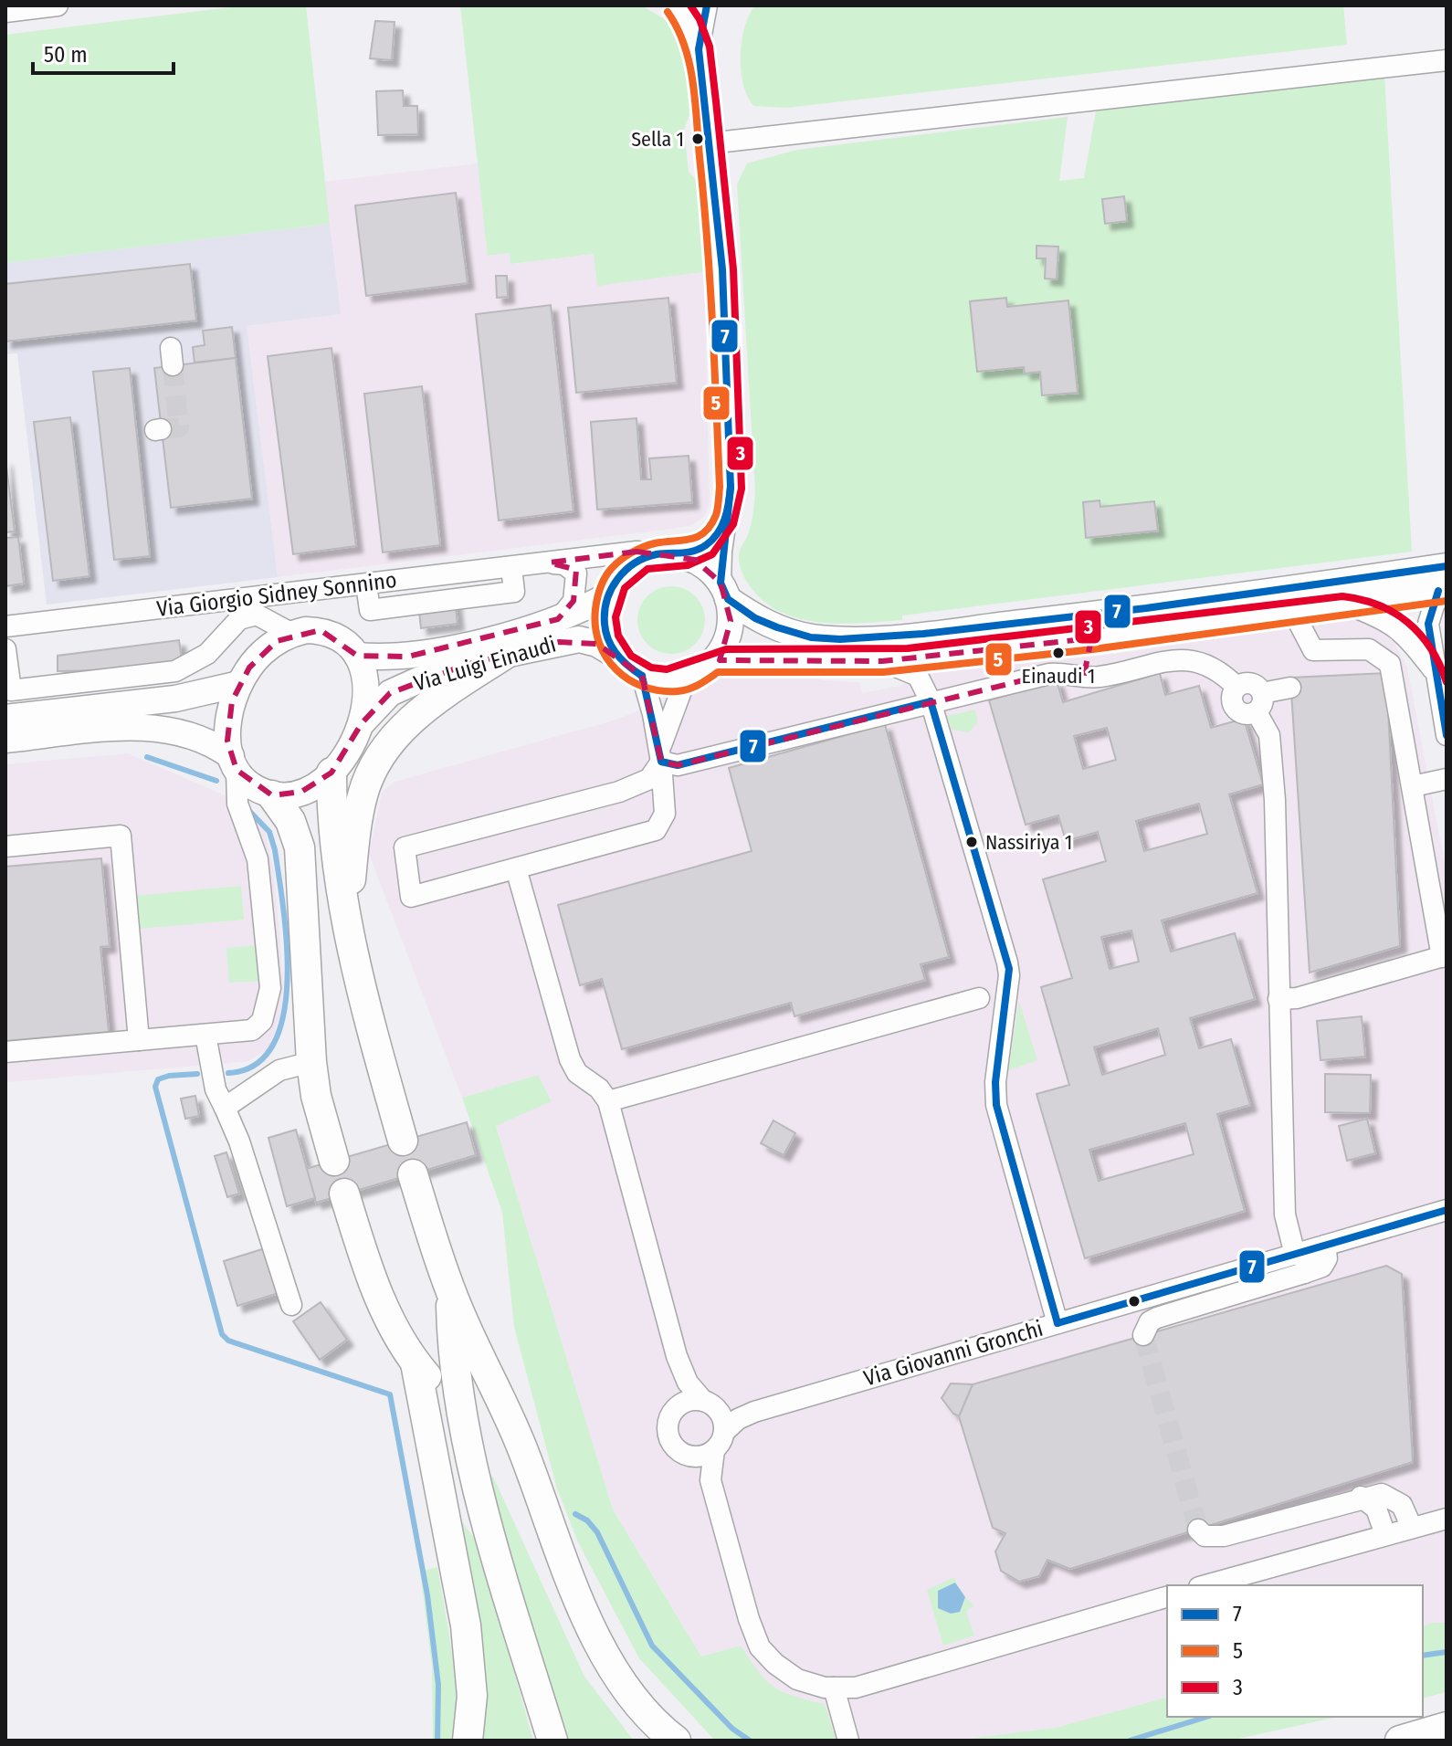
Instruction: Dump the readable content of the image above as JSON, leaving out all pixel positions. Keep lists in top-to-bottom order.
{
  "streets": {
    "main road": ["Via Luigi Einaudi"],
    "street": ["Via Giorgio Sidney Sonnino", "Via Giovanni Gronchi"]
  },
  "crossings": [
    ["Via Giorgio Sidney Sonnino", "Via Luigi Einaudi"]
  ],
  "places": ["Sella 1", "Einaudi 1", "Nassiriya 1"],
  "lines": ["transit line 7", "transit line 3", "transit line 5"],
  "legend": ["7", "5", "3"],
  "scale_bar": "50 m"
}
